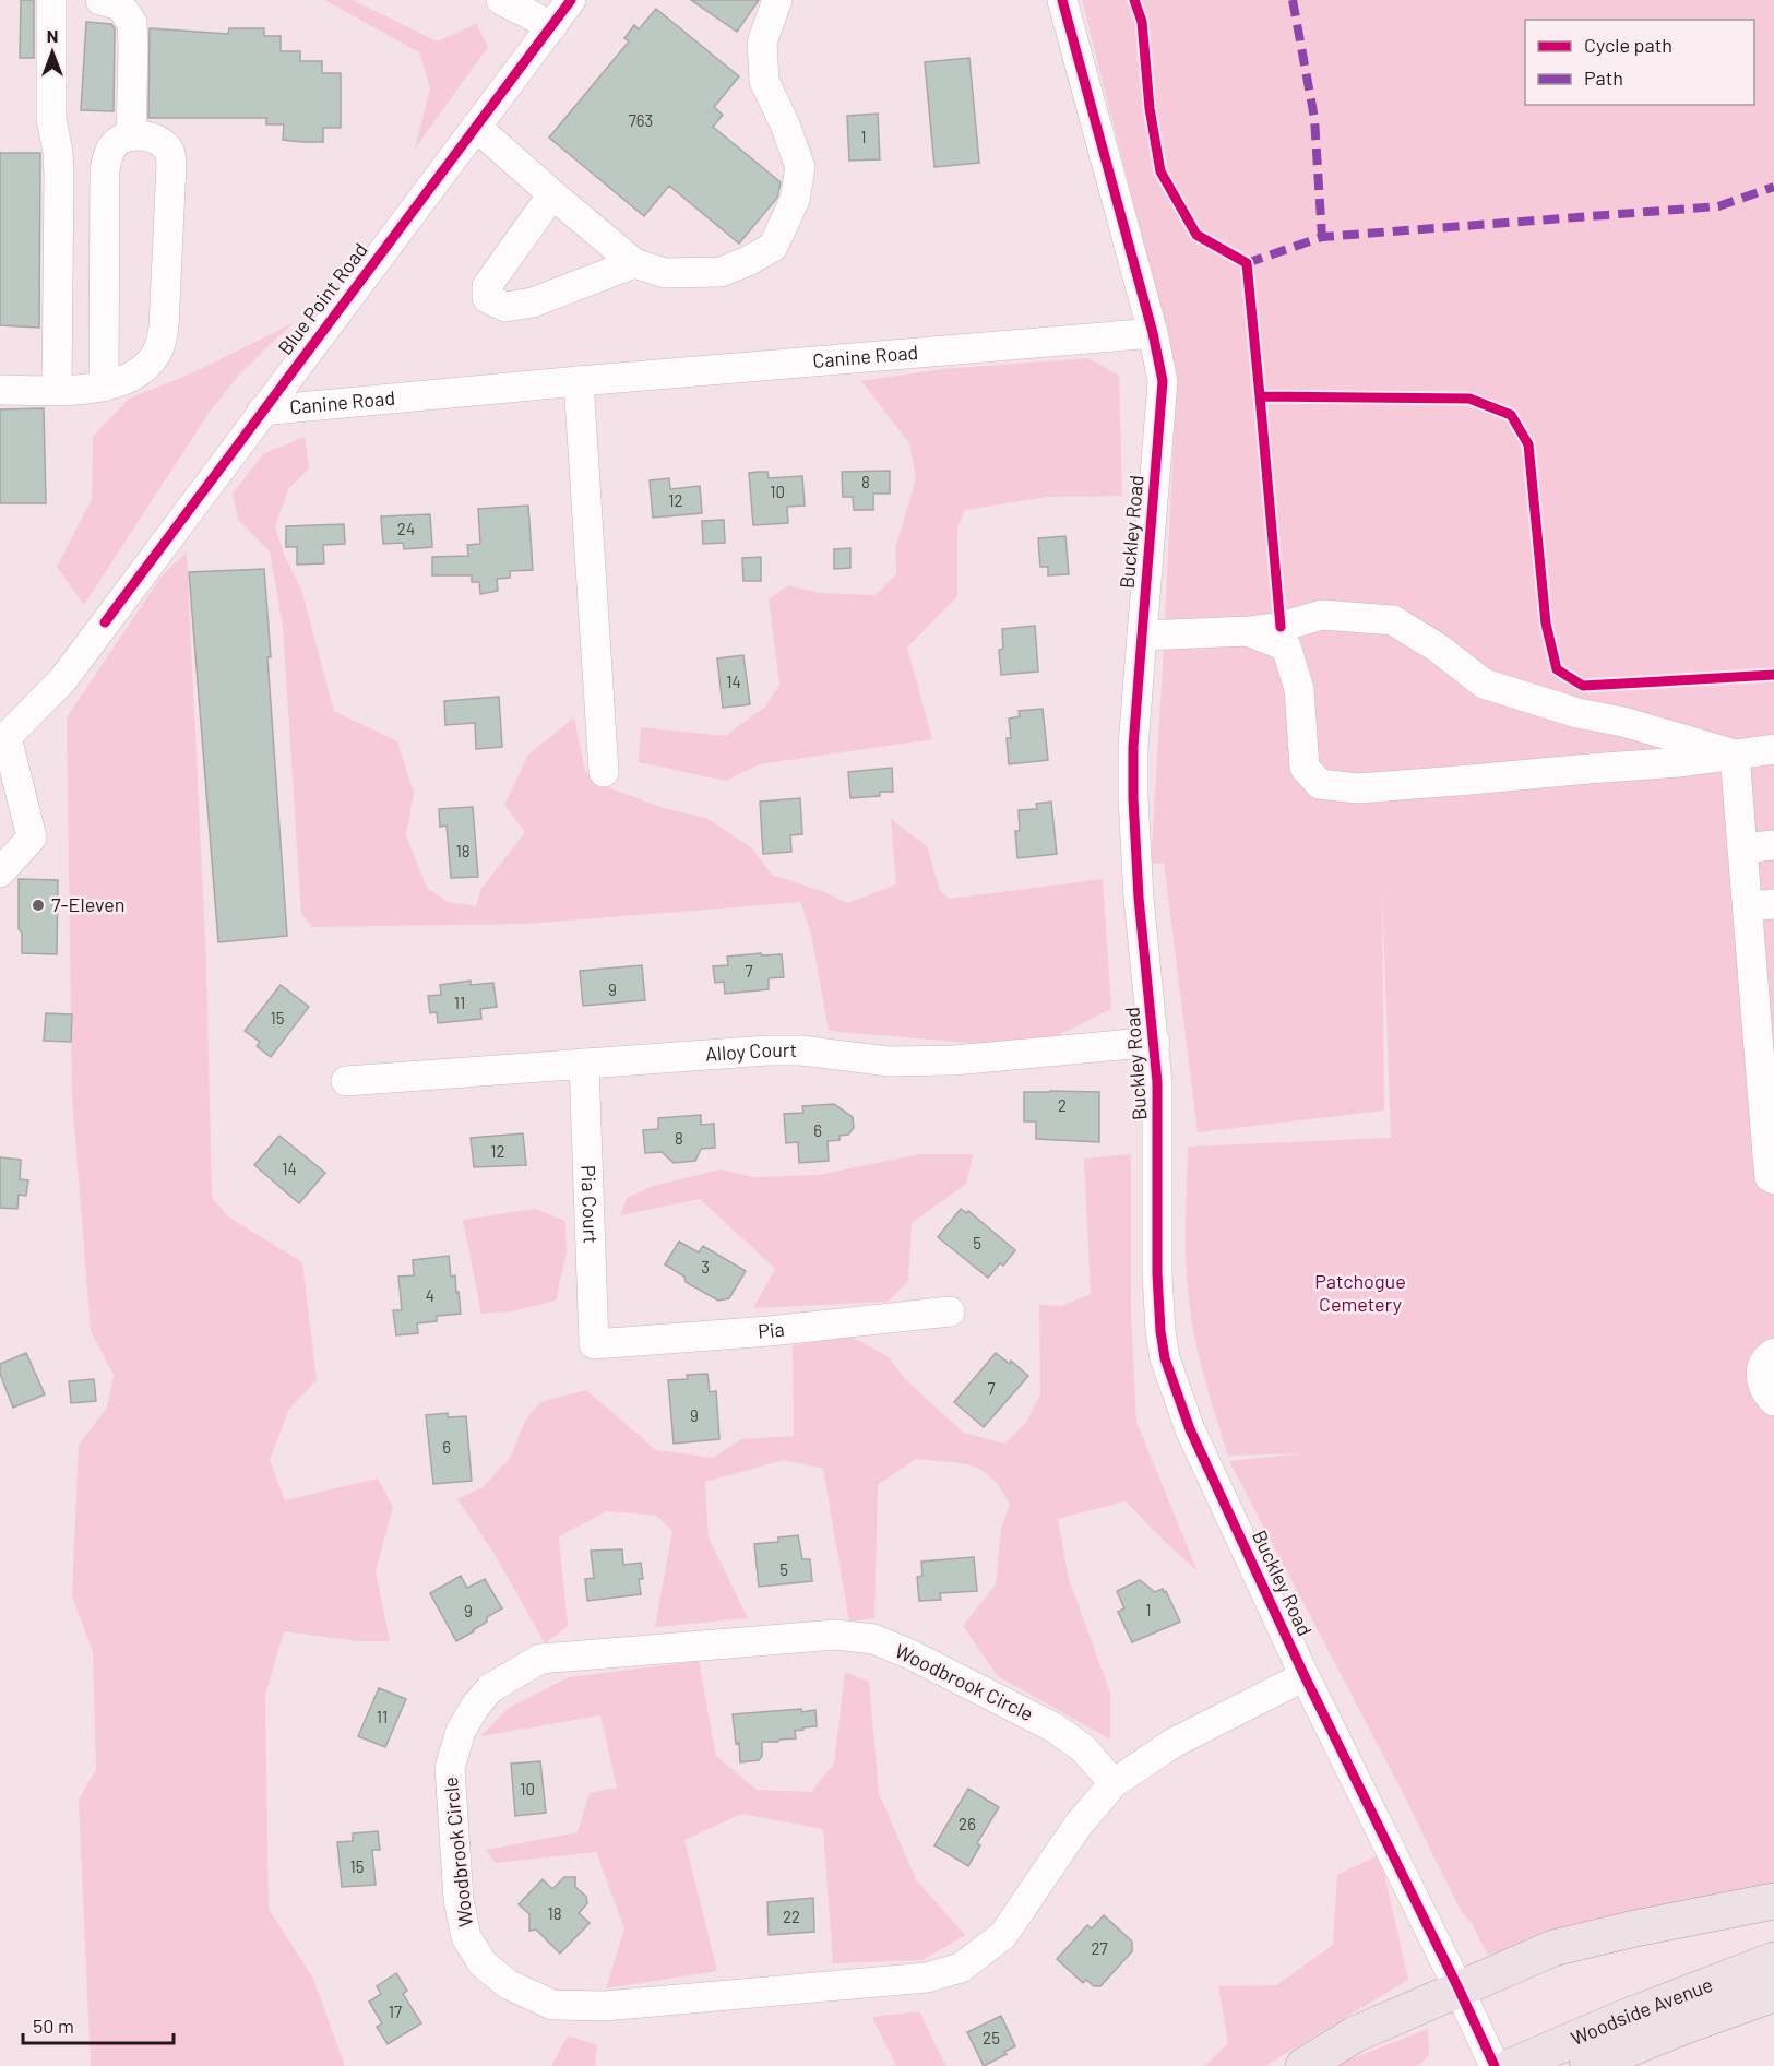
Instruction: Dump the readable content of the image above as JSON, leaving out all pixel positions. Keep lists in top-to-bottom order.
{
  "streets": {
    "main road": ["Woodside Avenue"],
    "street": [
      "Blue Point Road",
      "Canine Road",
      "Buckley Road",
      "Alloy Court",
      "Pia Court",
      "Pia",
      "Woodbrook Circle"
    ]
  },
  "crossings": [
    ["Blue Point Road", "Canine Road"],
    ["Canine Road", "Buckley Road"],
    ["Buckley Road", "Alloy Court"],
    ["Buckley Road", "Woodbrook Circle"],
    ["Alloy Court", "Pia Court"],
    ["Pia Court", "Pia"]
  ],
  "parks": ["Patchogue Cemetery"],
  "places": ["7-Eleven"],
  "house_numbers": [
    "763",
    "1",
    "8",
    "10",
    "12",
    "24",
    "14",
    "18",
    "7",
    "9",
    "11",
    "15",
    "2",
    "6",
    "8",
    "12",
    "14",
    "5",
    "3",
    "4",
    "7",
    "9",
    "6",
    "5",
    "1",
    "9",
    "11",
    "10",
    "26",
    "15",
    "18",
    "22",
    "27",
    "17",
    "25"
  ],
  "legend": ["Cycle path", "Path"],
  "scale_bar": "50 m",
  "north": "top"
}
